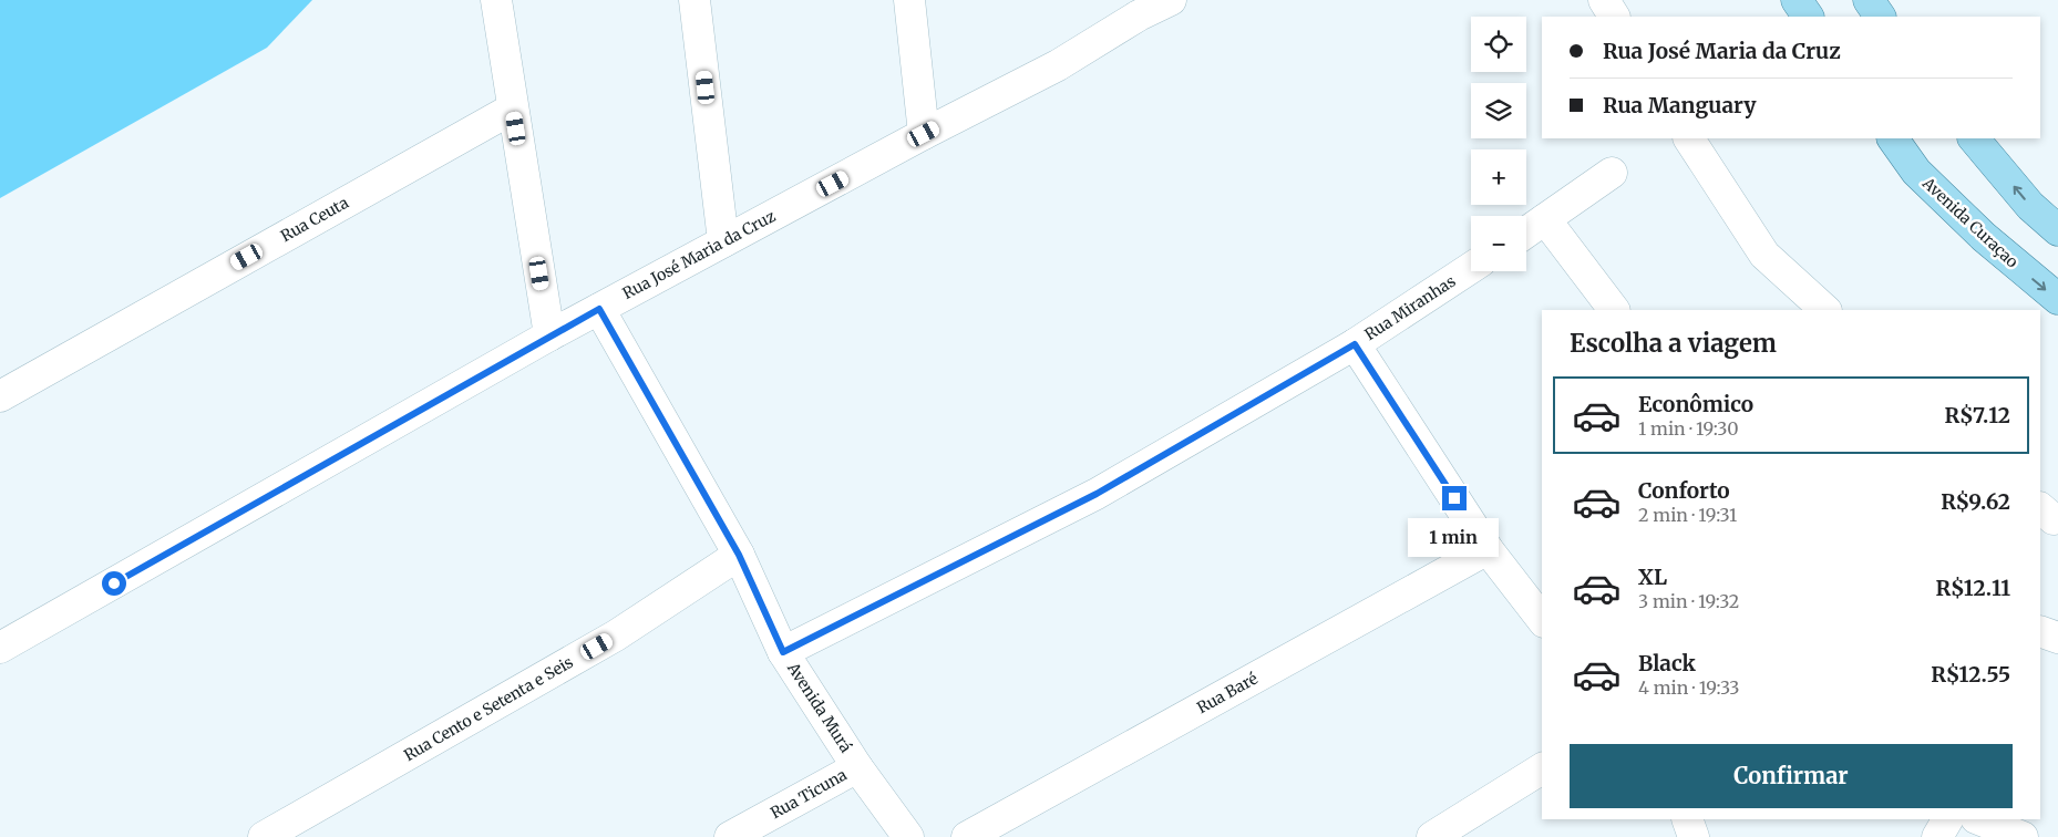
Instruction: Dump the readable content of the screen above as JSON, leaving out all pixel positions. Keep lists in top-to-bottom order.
{
  "streets": {
    "main road": ["Avenida Curaçao"],
    "street": [
      "Rua Ceuta",
      "Rua José Maria da Cruz",
      "Rua Miranhas",
      "Rua Baré",
      "Avenida Murá",
      "Rua Cento e Setenta e Seis",
      "Rua Ticuna"
    ]
  },
  "crossings": [
    ["Rua José Maria da Cruz", "Avenida Murá"],
    ["Rua Miranhas", "Avenida Murá"],
    ["Avenida Murá", "Rua Cento e Setenta e Seis"],
    ["Avenida Murá", "Rua Ticuna"]
  ],
  "page": {
    "map_buttons": ["+", "−"],
    "banner": ["Rua José Maria da Cruz", "Rua Manguary"],
    "heading": "Escolha a viagem",
    "list": [
      {
        "name": "Econômico",
        "note": "1 min · 19:30",
        "value": "R$7.12"
      },
      {
        "name": "Conforto",
        "note": "2 min · 19:31",
        "value": "R$9.62"
      },
      {
        "name": "XL",
        "note": "3 min · 19:32",
        "value": "R$12.11"
      },
      {
        "name": "Black",
        "note": "4 min · 19:33",
        "value": "R$12.55"
      }
    ],
    "bubble": "1 min",
    "buttons": "Confirmar"
  }
}
